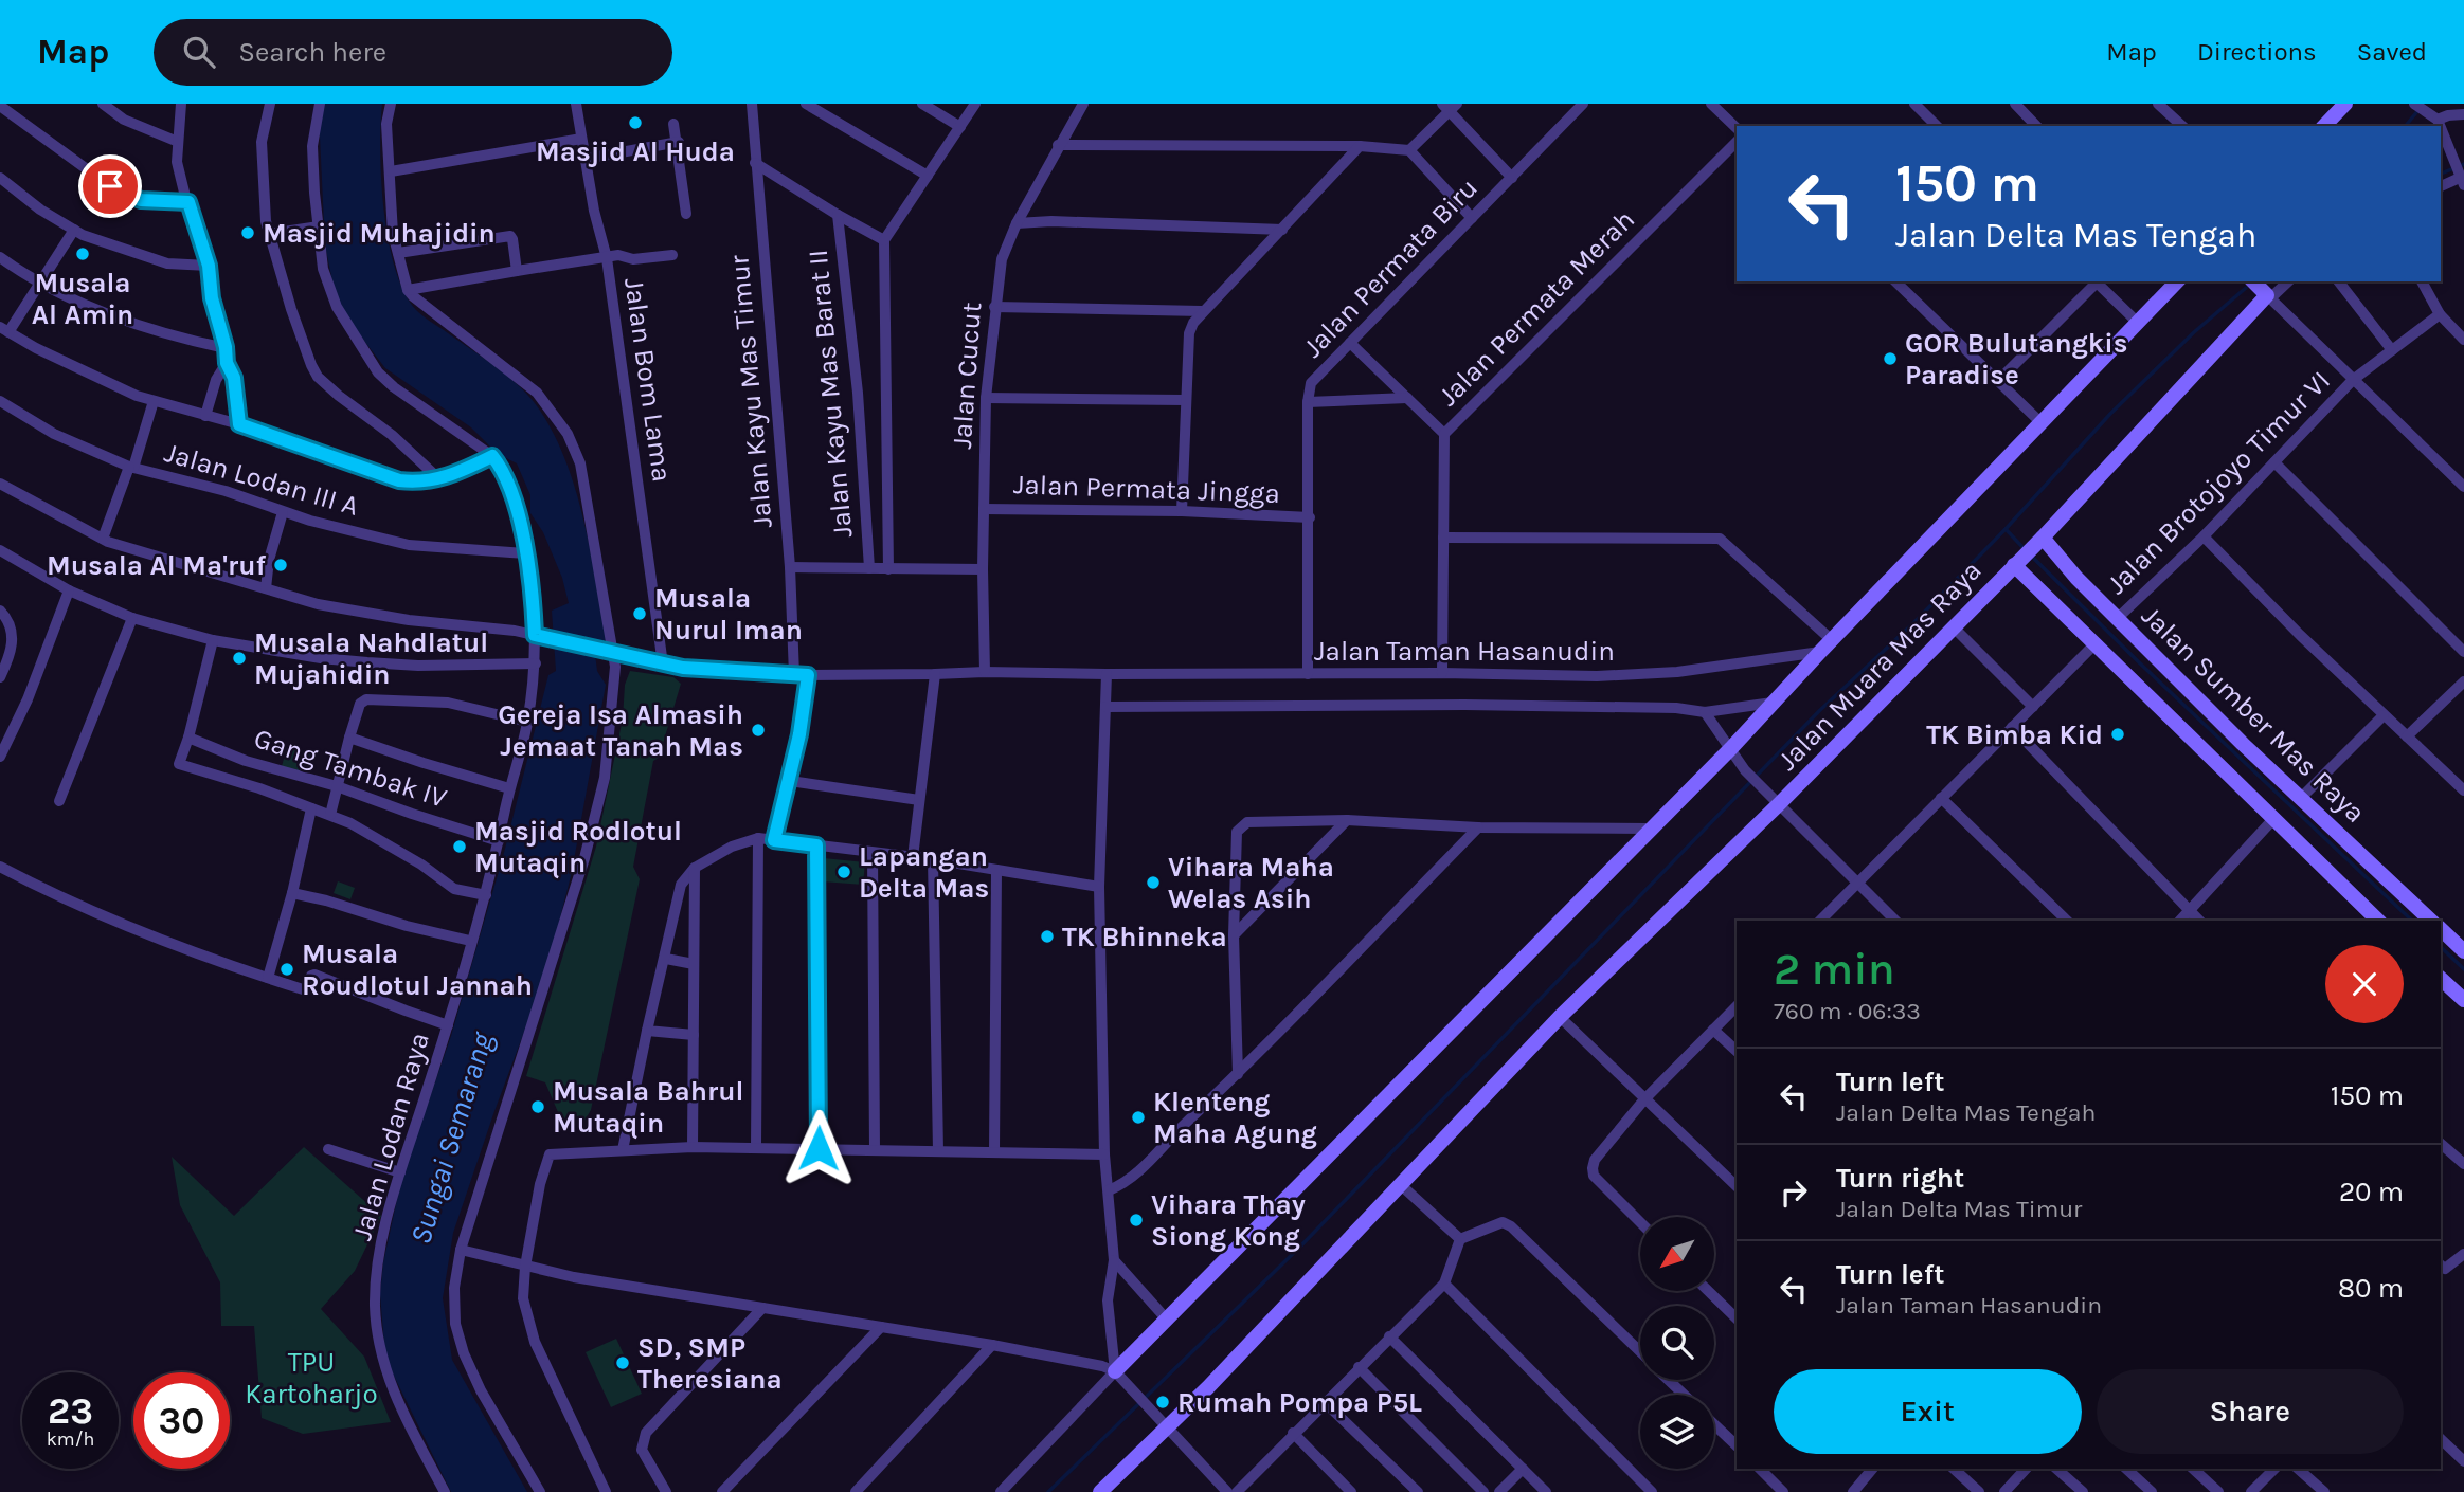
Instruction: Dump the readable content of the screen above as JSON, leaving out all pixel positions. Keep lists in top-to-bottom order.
{
  "streets": {
    "street": [
      "Jalan Permata Biru",
      "Jalan Permata Merah",
      "Jalan Cucut",
      "Jalan Bom Lama",
      "Jalan Kayu Mas Timur",
      "Jalan Kayu Mas Barat II",
      "Jalan Lodan III A",
      "Jalan Brotojoyo Timur VI",
      "Jalan Permata Jingga",
      "Jalan Taman Hasanudin",
      "Jalan Muara Mas Raya",
      "Jalan Sumber Mas Raya",
      "Gang Tambak IV",
      "Jalan Lodan Raya"
    ]
  },
  "crossings": [
    ["Jalan Permata Biru", "Jalan Permata Jingga"],
    ["Jalan Permata Biru", "Jalan Taman Hasanudin"],
    ["Jalan Permata Merah", "Jalan Taman Hasanudin"],
    ["Jalan Cucut", "Jalan Permata Jingga"],
    ["Jalan Cucut", "Jalan Taman Hasanudin"],
    ["Jalan Bom Lama", "Jalan Taman Hasanudin"],
    ["Jalan Kayu Mas Timur", "Jalan Taman Hasanudin"],
    ["Jalan Lodan III A", "Jalan Lodan Raya"],
    ["Jalan Brotojoyo Timur VI", "Jalan Sumber Mas Raya"],
    ["Jalan Taman Hasanudin", "Jalan Lodan Raya"],
    ["Jalan Muara Mas Raya", "Jalan Sumber Mas Raya"],
    ["Gang Tambak IV", "Jalan Lodan Raya"]
  ],
  "water": ["Sungai Semarang"],
  "parks": ["TPU Kartoharjo"],
  "places": [
    "Masjid Al Huda",
    "Masjid Muhajidin",
    "Musala Al Amin",
    "GOR Bulutangkis Paradise",
    "Musala Al Ma'ruf",
    "Musala Nurul Iman",
    "Musala Nahdlatul Mujahidin",
    "Gereja Isa Almasih Jemaat Tanah Mas",
    "TK Bimba Kid",
    "Masjid Rodlotul Mutaqin",
    "Lapangan Delta Mas",
    "Vihara Maha Welas Asih",
    "TK Bhinneka",
    "Musala Roudlotul Jannah",
    "Musala Bahrul Mutaqin",
    "Klenteng Maha Agung",
    "Vihara Thay Siong Kong",
    "SD, SMP Theresiana",
    "Rumah Pompa P5L"
  ],
  "north": "bottom left",
  "page": {
    "header": "Map",
    "search": "Search here",
    "nav": ["Map", "Directions", "Saved"],
    "turn": ["150 m", "Jalan Delta Mas Tengah"],
    "heading": ["2 min", "760 m · 06:33"],
    "list": [
      {
        "name": "Turn left",
        "note": "Jalan Delta Mas Tengah",
        "value": "150 m"
      },
      {
        "name": "Turn right",
        "note": "Jalan Delta Mas Timur",
        "value": "20 m"
      },
      {
        "name": "Turn left",
        "note": "Jalan Taman Hasanudin",
        "value": "80 m"
      }
    ],
    "buttons": ["Exit", "Share"],
    "speed": "23 km/h",
    "limit": "30"
  }
}
